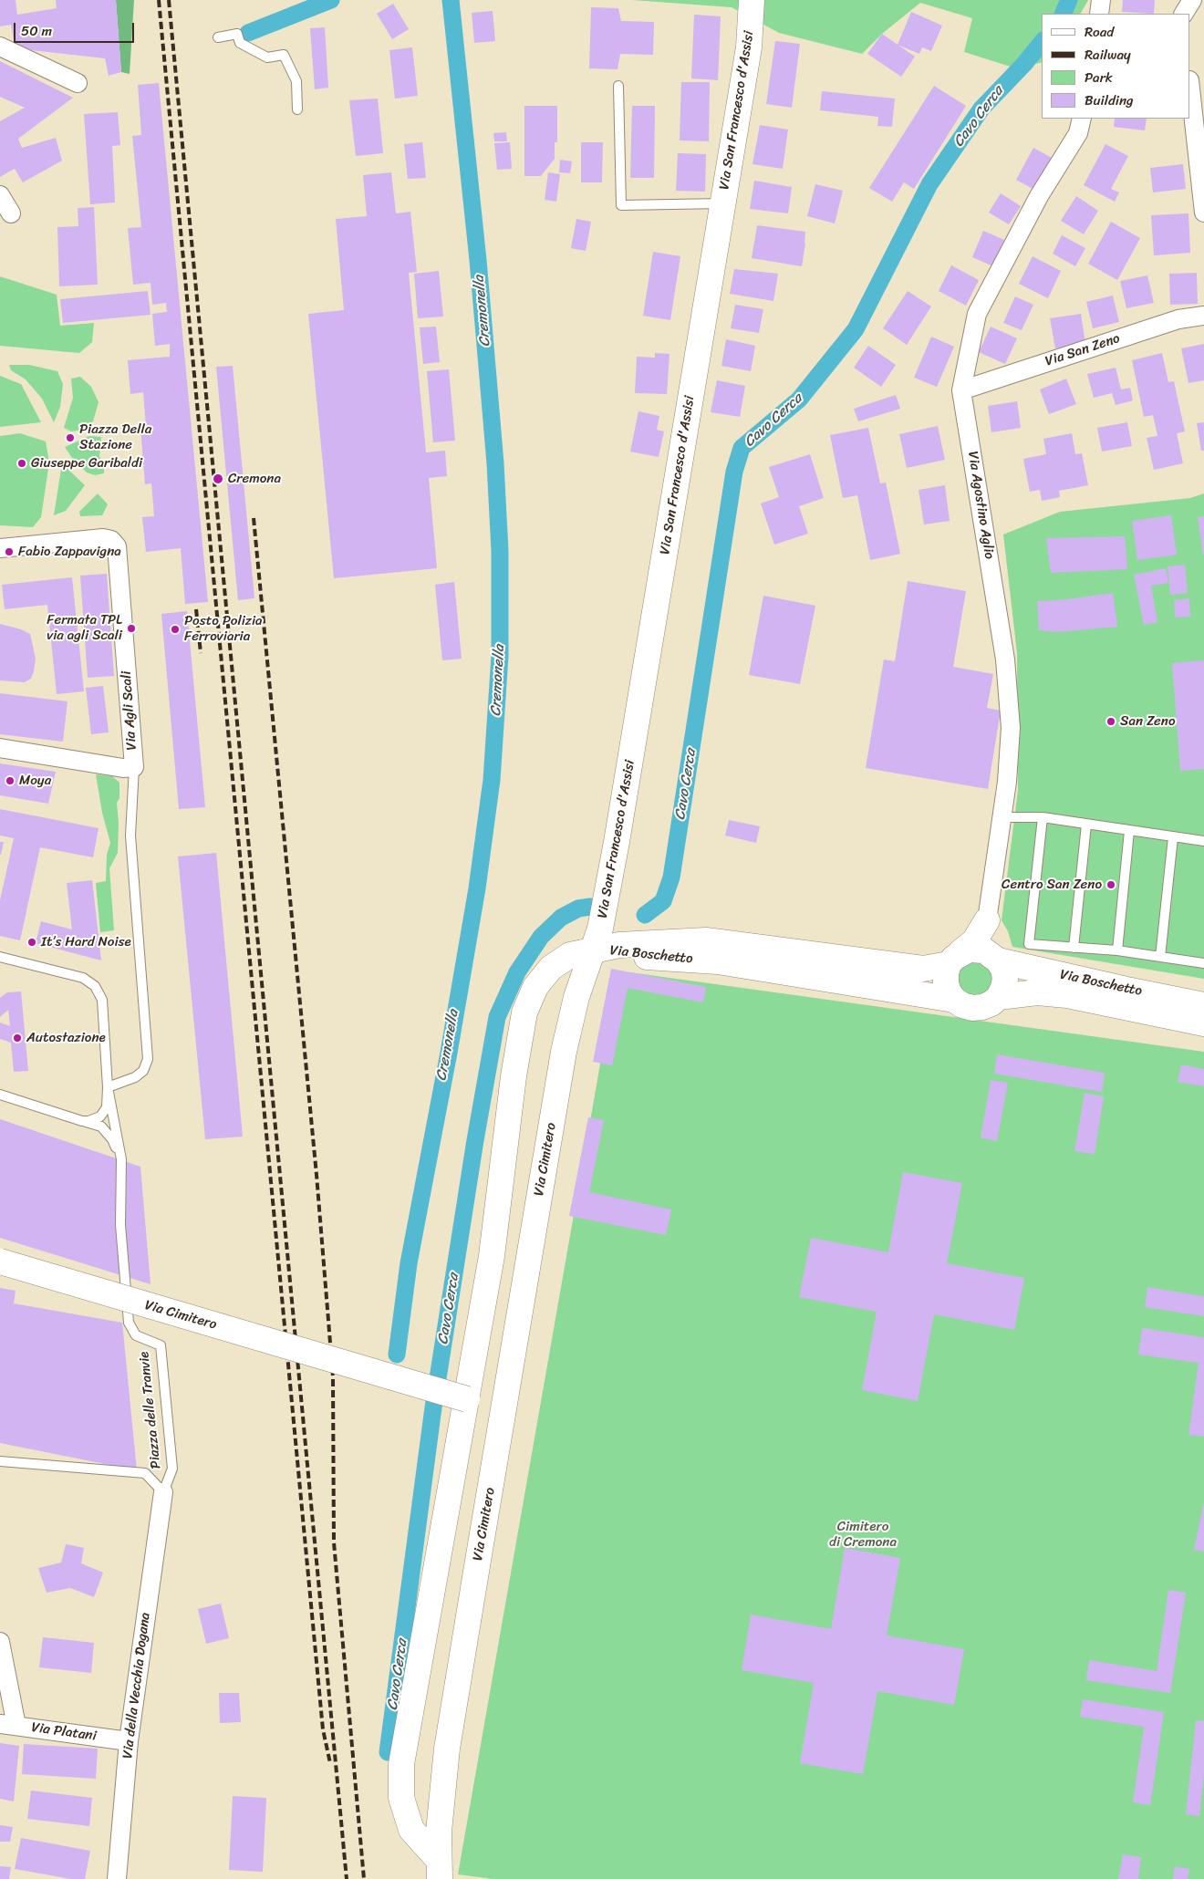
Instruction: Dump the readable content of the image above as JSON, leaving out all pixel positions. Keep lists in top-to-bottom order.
{
  "streets": {
    "street": [
      "Via San Francesco d'Assisi",
      "Via San Zeno",
      "Via Agostino Aglio",
      "Via Agli Scali",
      "Via Boschetto",
      "Via Cimitero",
      "Via della Vecchia Dogana",
      "Via Platani"
    ],
    "lane": ["Piazza delle Tranvie"]
  },
  "crossings": [
    ["Via San Francesco d'Assisi", "Via Boschetto"],
    ["Via San Francesco d'Assisi", "Via Cimitero"],
    ["Via San Zeno", "Via Agostino Aglio"],
    ["Via Agostino Aglio", "Via Boschetto"],
    ["Via Boschetto", "Via Cimitero"],
    ["Piazza delle Tranvie", "Via della Vecchia Dogana"],
    ["Via della Vecchia Dogana", "Via Platani"]
  ],
  "water": ["Cavo Cerca", "Cremonella"],
  "parks": ["Cimitero di Cremona"],
  "places": [
    "Piazza Della Stazione",
    "Giuseppe Garibaldi",
    "Cremona",
    "Fabio Zappavigna",
    "Fermata TPL via agli Scali",
    "Posto Polizia Ferroviaria",
    "San Zeno",
    "Moya",
    "Centro San Zeno",
    "It’s Hard Noise",
    "Autostazione"
  ],
  "legend": [
    "Road",
    "Railway",
    "Park",
    "Building"
  ],
  "scale_bar": "50 m"
}
